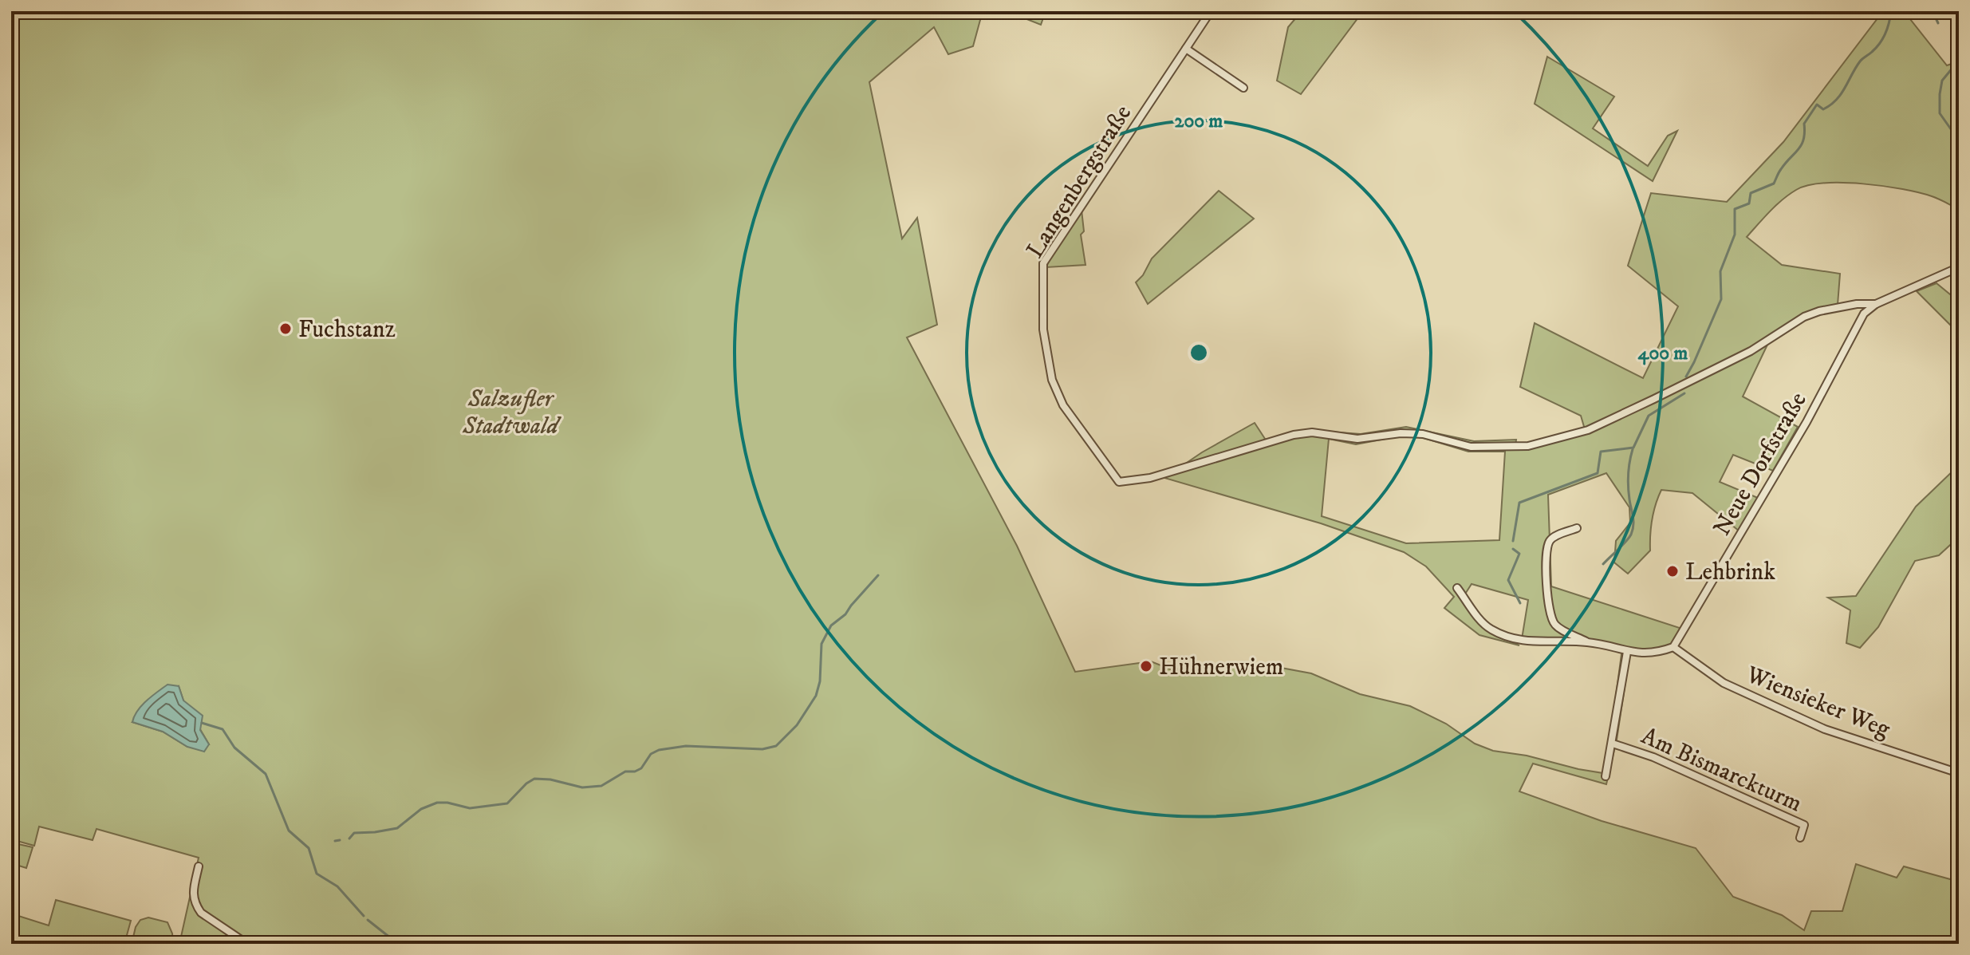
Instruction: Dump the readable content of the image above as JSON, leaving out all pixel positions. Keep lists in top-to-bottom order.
{
  "streets": {
    "street": [
      "Langenbergstraße",
      "Neue Dorfstraße",
      "Wiensieker Weg",
      "Am Bismarckturm"
    ]
  },
  "crossings": [
    ["Langenbergstraße", "Neue Dorfstraße"],
    ["Neue Dorfstraße", "Wiensieker Weg"]
  ],
  "parks": ["Salzufler Stadtwald"],
  "places": ["Fuchstanz", "Lehbrink", "Hühnerwiem"],
  "rings": ["200 m", "400 m"]
}
